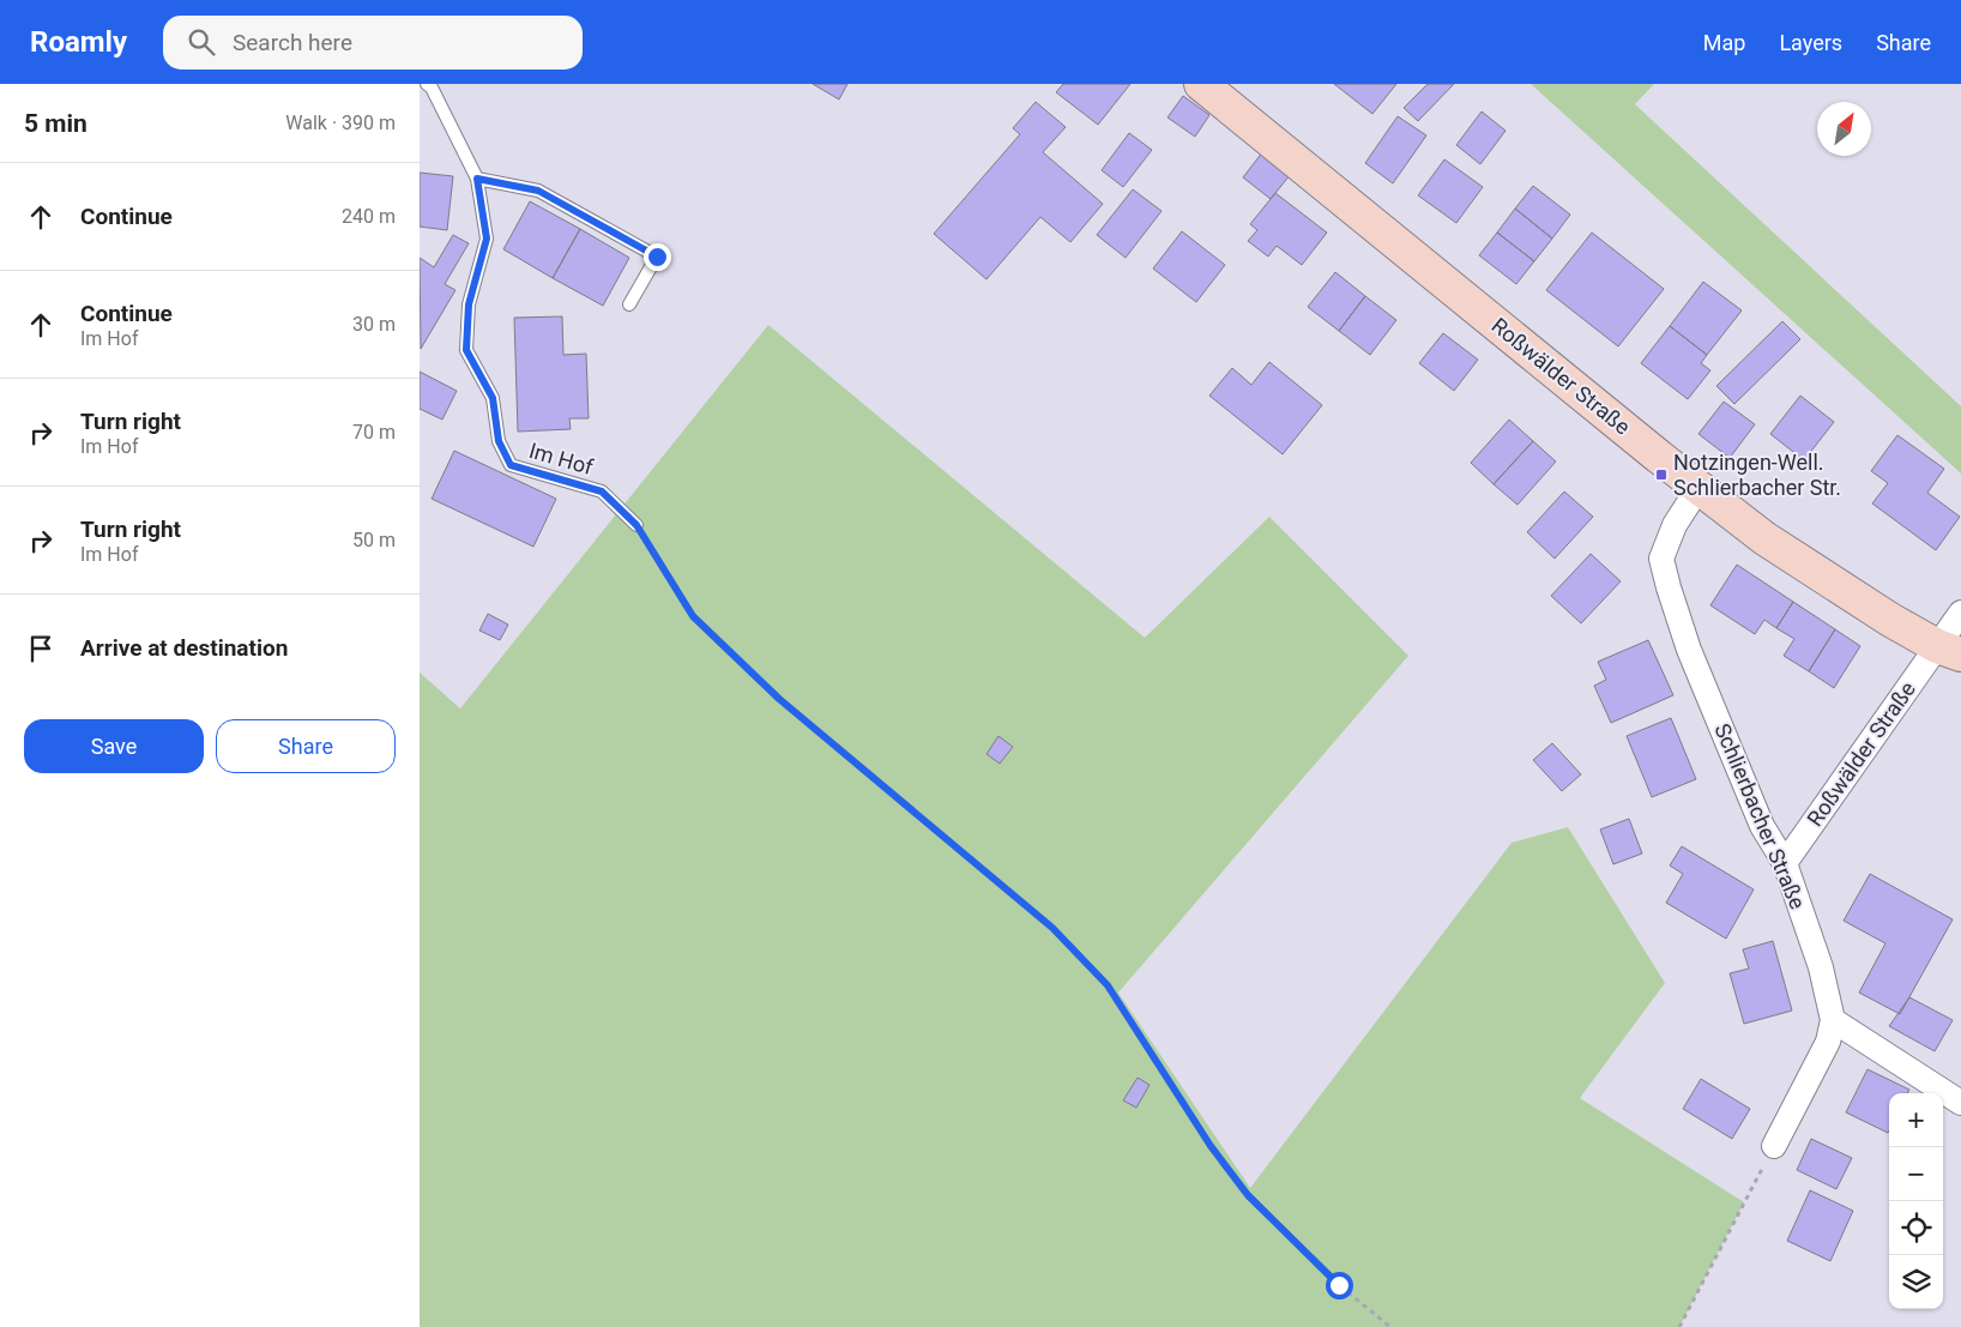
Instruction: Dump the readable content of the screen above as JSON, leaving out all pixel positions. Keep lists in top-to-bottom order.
{
  "streets": {
    "street": ["Roßwälder Straße", "Schlierbacher Straße"],
    "lane": ["Im Hof"]
  },
  "crossings": [
    ["Roßwälder Straße", "Schlierbacher Straße"]
  ],
  "places": {
    "transit": ["Notzingen-Well. Schlierbacher Str."]
  },
  "north": "top right",
  "page": {
    "header": "Roamly",
    "search": "Search here",
    "nav": ["Map", "Layers", "Share"],
    "heading": ["5 min", "Walk · 390 m"],
    "list": [
      ["Continue", "240 m"],
      ["Continue", "Im Hof", "30 m"],
      ["Turn right", "Im Hof", "70 m"],
      ["Turn right", "Im Hof", "50 m"],
      "Arrive at destination"
    ],
    "buttons": ["Save", "Share"],
    "map_buttons": ["+", "−"]
  }
}
